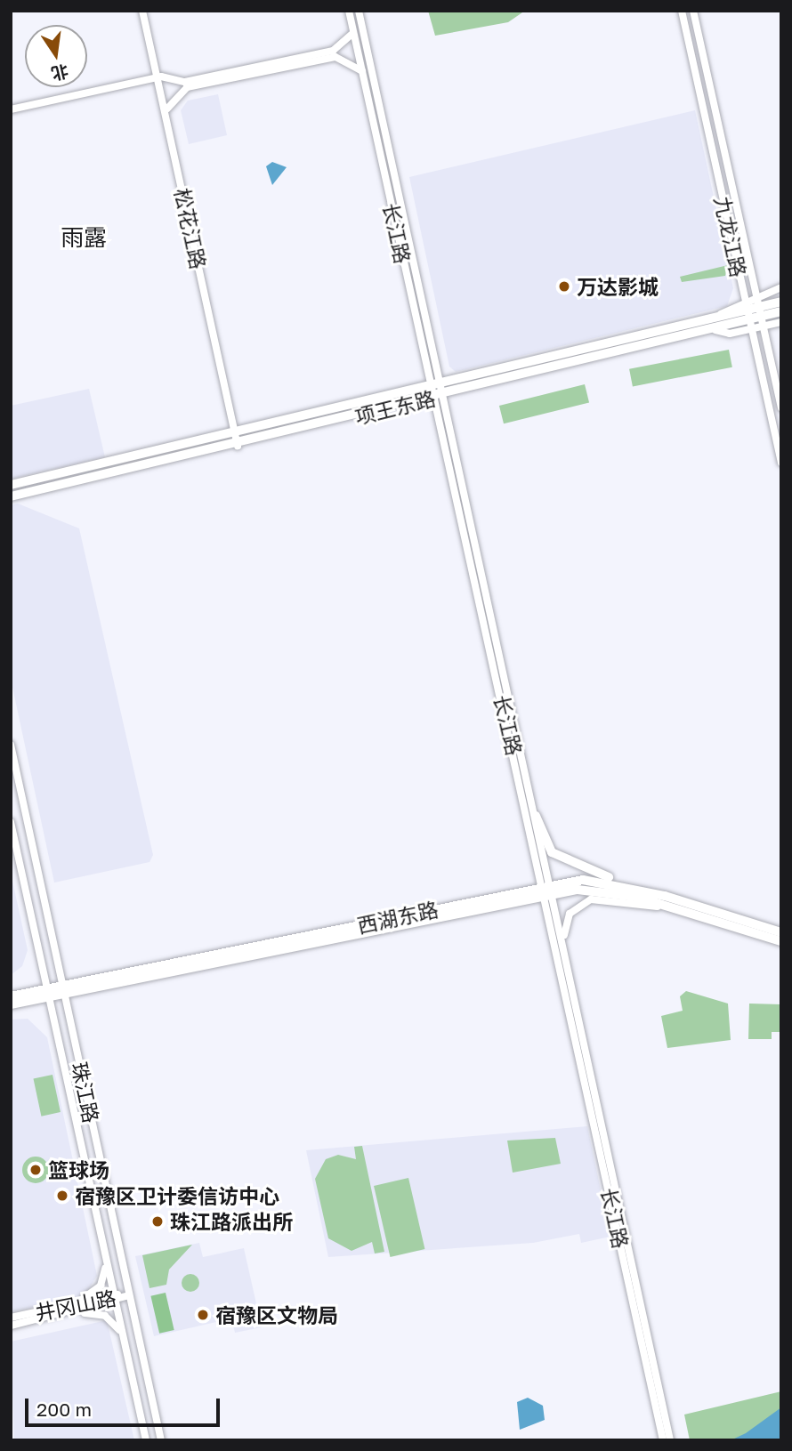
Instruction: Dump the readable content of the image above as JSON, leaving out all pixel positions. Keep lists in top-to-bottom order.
{
  "streets": {
    "main road": ["项王东路", "西湖东路"],
    "street": [
      "松花江路",
      "长江路",
      "九龙江路",
      "珠江路",
      "井冈山路"
    ]
  },
  "crossings": [
    ["松花江路", "项王东路"],
    ["长江路", "项王东路"],
    ["长江路", "西湖东路"],
    ["九龙江路", "项王东路"],
    ["西湖东路", "珠江路"],
    ["珠江路", "井冈山路"]
  ],
  "districts": ["雨露"],
  "places": [
    "万达影城",
    "篮球场",
    "宿豫区卫计委信访中心",
    "珠江路派出所",
    "宿豫区文物局"
  ],
  "scale_bar": "200 m",
  "north": "bottom"
}
